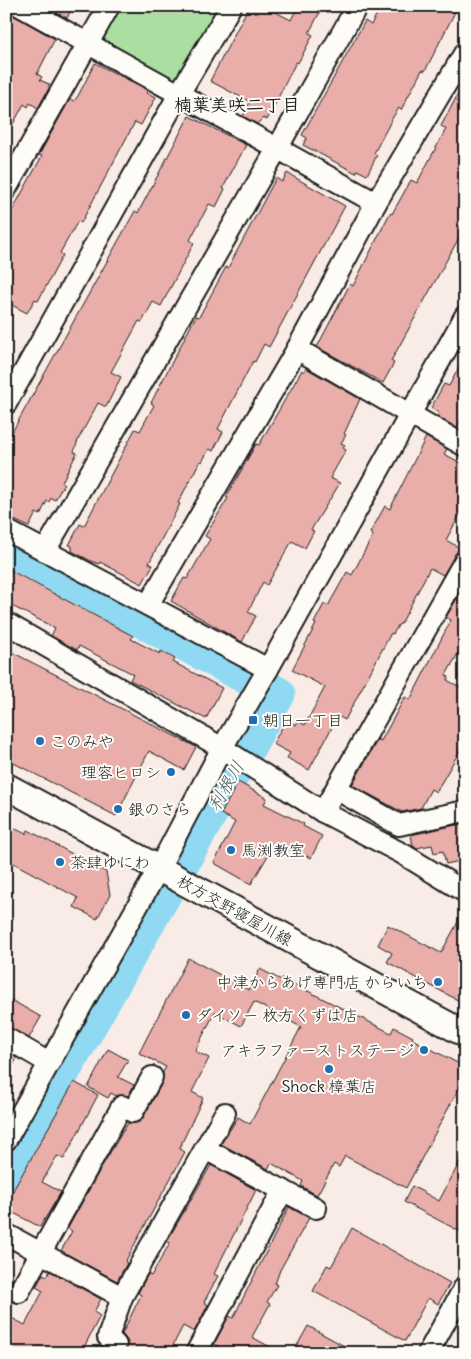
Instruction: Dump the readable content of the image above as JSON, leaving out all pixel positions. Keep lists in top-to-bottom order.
{
  "streets": {
    "main road": ["枚方交野寝屋川線"]
  },
  "districts": ["楠葉美咲二丁目"],
  "water": ["利根川"],
  "places": {
    "transit": ["朝日一丁目"],
    "other": [
      "このみや",
      "理容ヒロシ",
      "銀のさら",
      "馬渕教室",
      "茶肆ゆにわ",
      "中津からあげ専門店 からいち",
      "ダイソー 枚方くずは店",
      "アキラファーストステージ",
      "Shock 樟葉店"
    ]
  }
}
